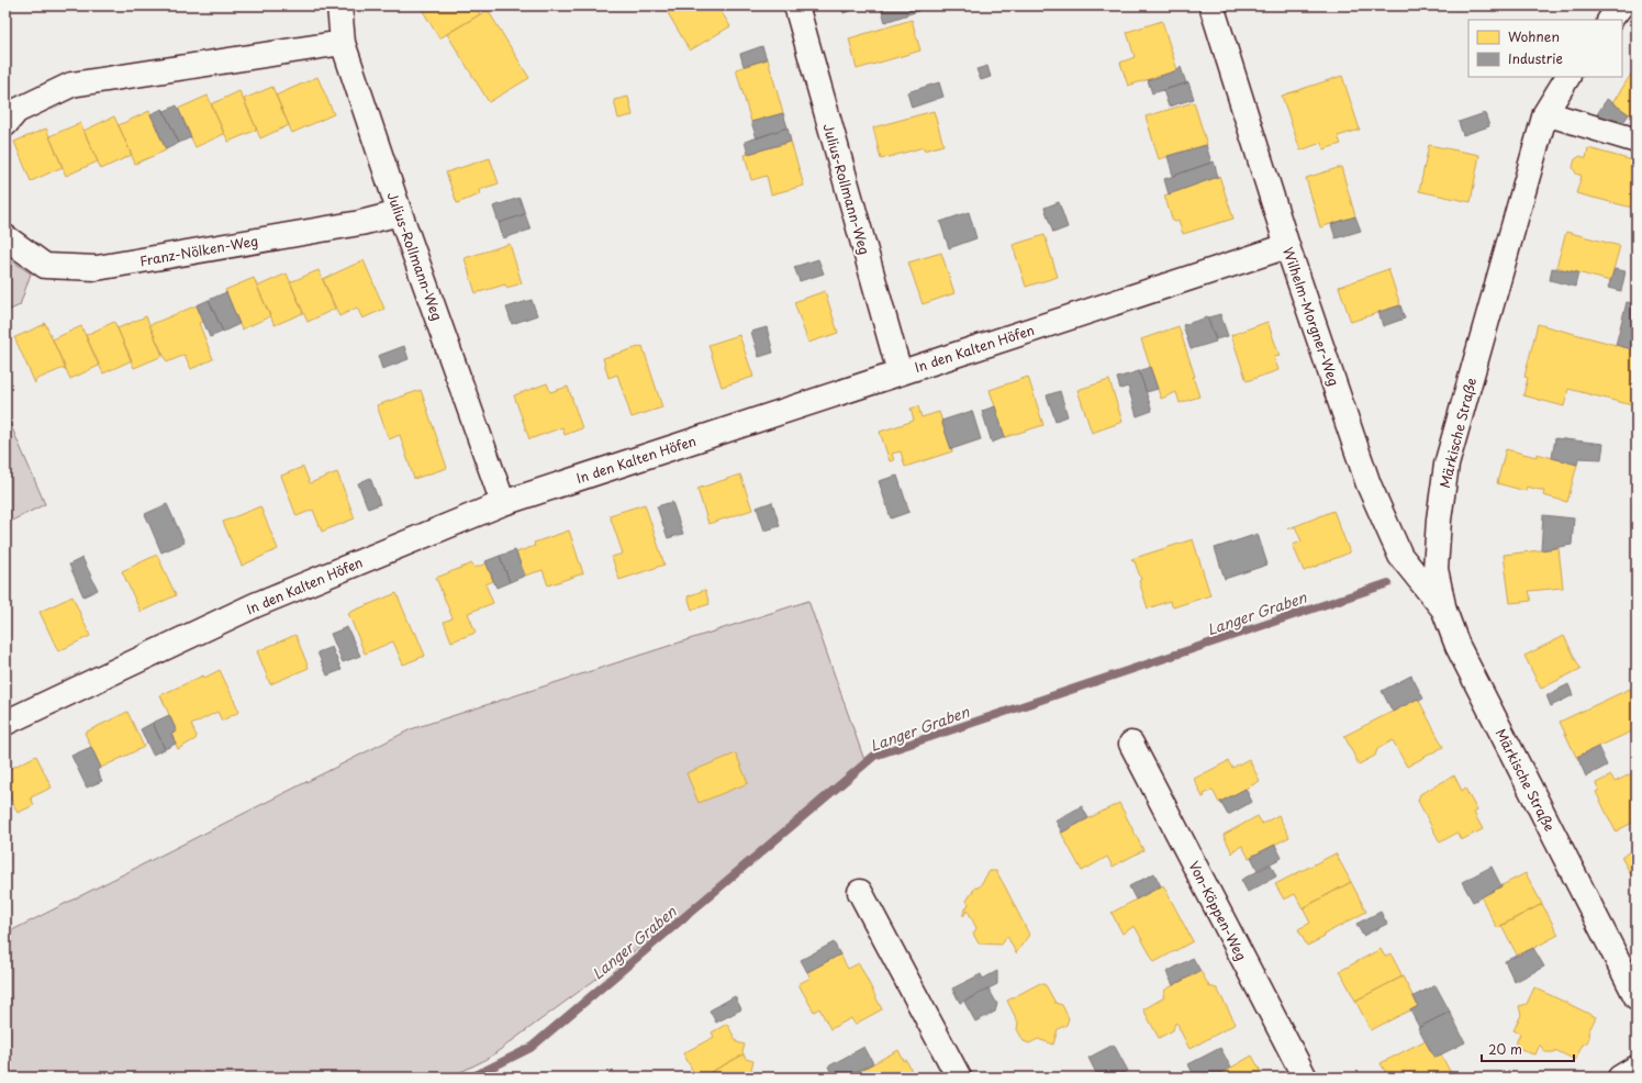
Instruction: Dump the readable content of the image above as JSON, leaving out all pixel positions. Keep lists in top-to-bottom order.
{
  "streets": {
    "street": [
      "Julius-Rollmann-Weg",
      "Franz-Nölken-Weg",
      "Wilhelm-Morgner-Weg",
      "In den Kalten Höfen",
      "Märkische Straße",
      "Von-Köppen-Weg"
    ]
  },
  "crossings": [
    ["Julius-Rollmann-Weg", "Franz-Nölken-Weg"],
    ["Julius-Rollmann-Weg", "In den Kalten Höfen"],
    ["Wilhelm-Morgner-Weg", "In den Kalten Höfen"],
    ["Wilhelm-Morgner-Weg", "Märkische Straße"]
  ],
  "water": ["Langer Graben"],
  "legend": ["Wohnen", "Industrie"],
  "scale_bar": "20 m"
}
